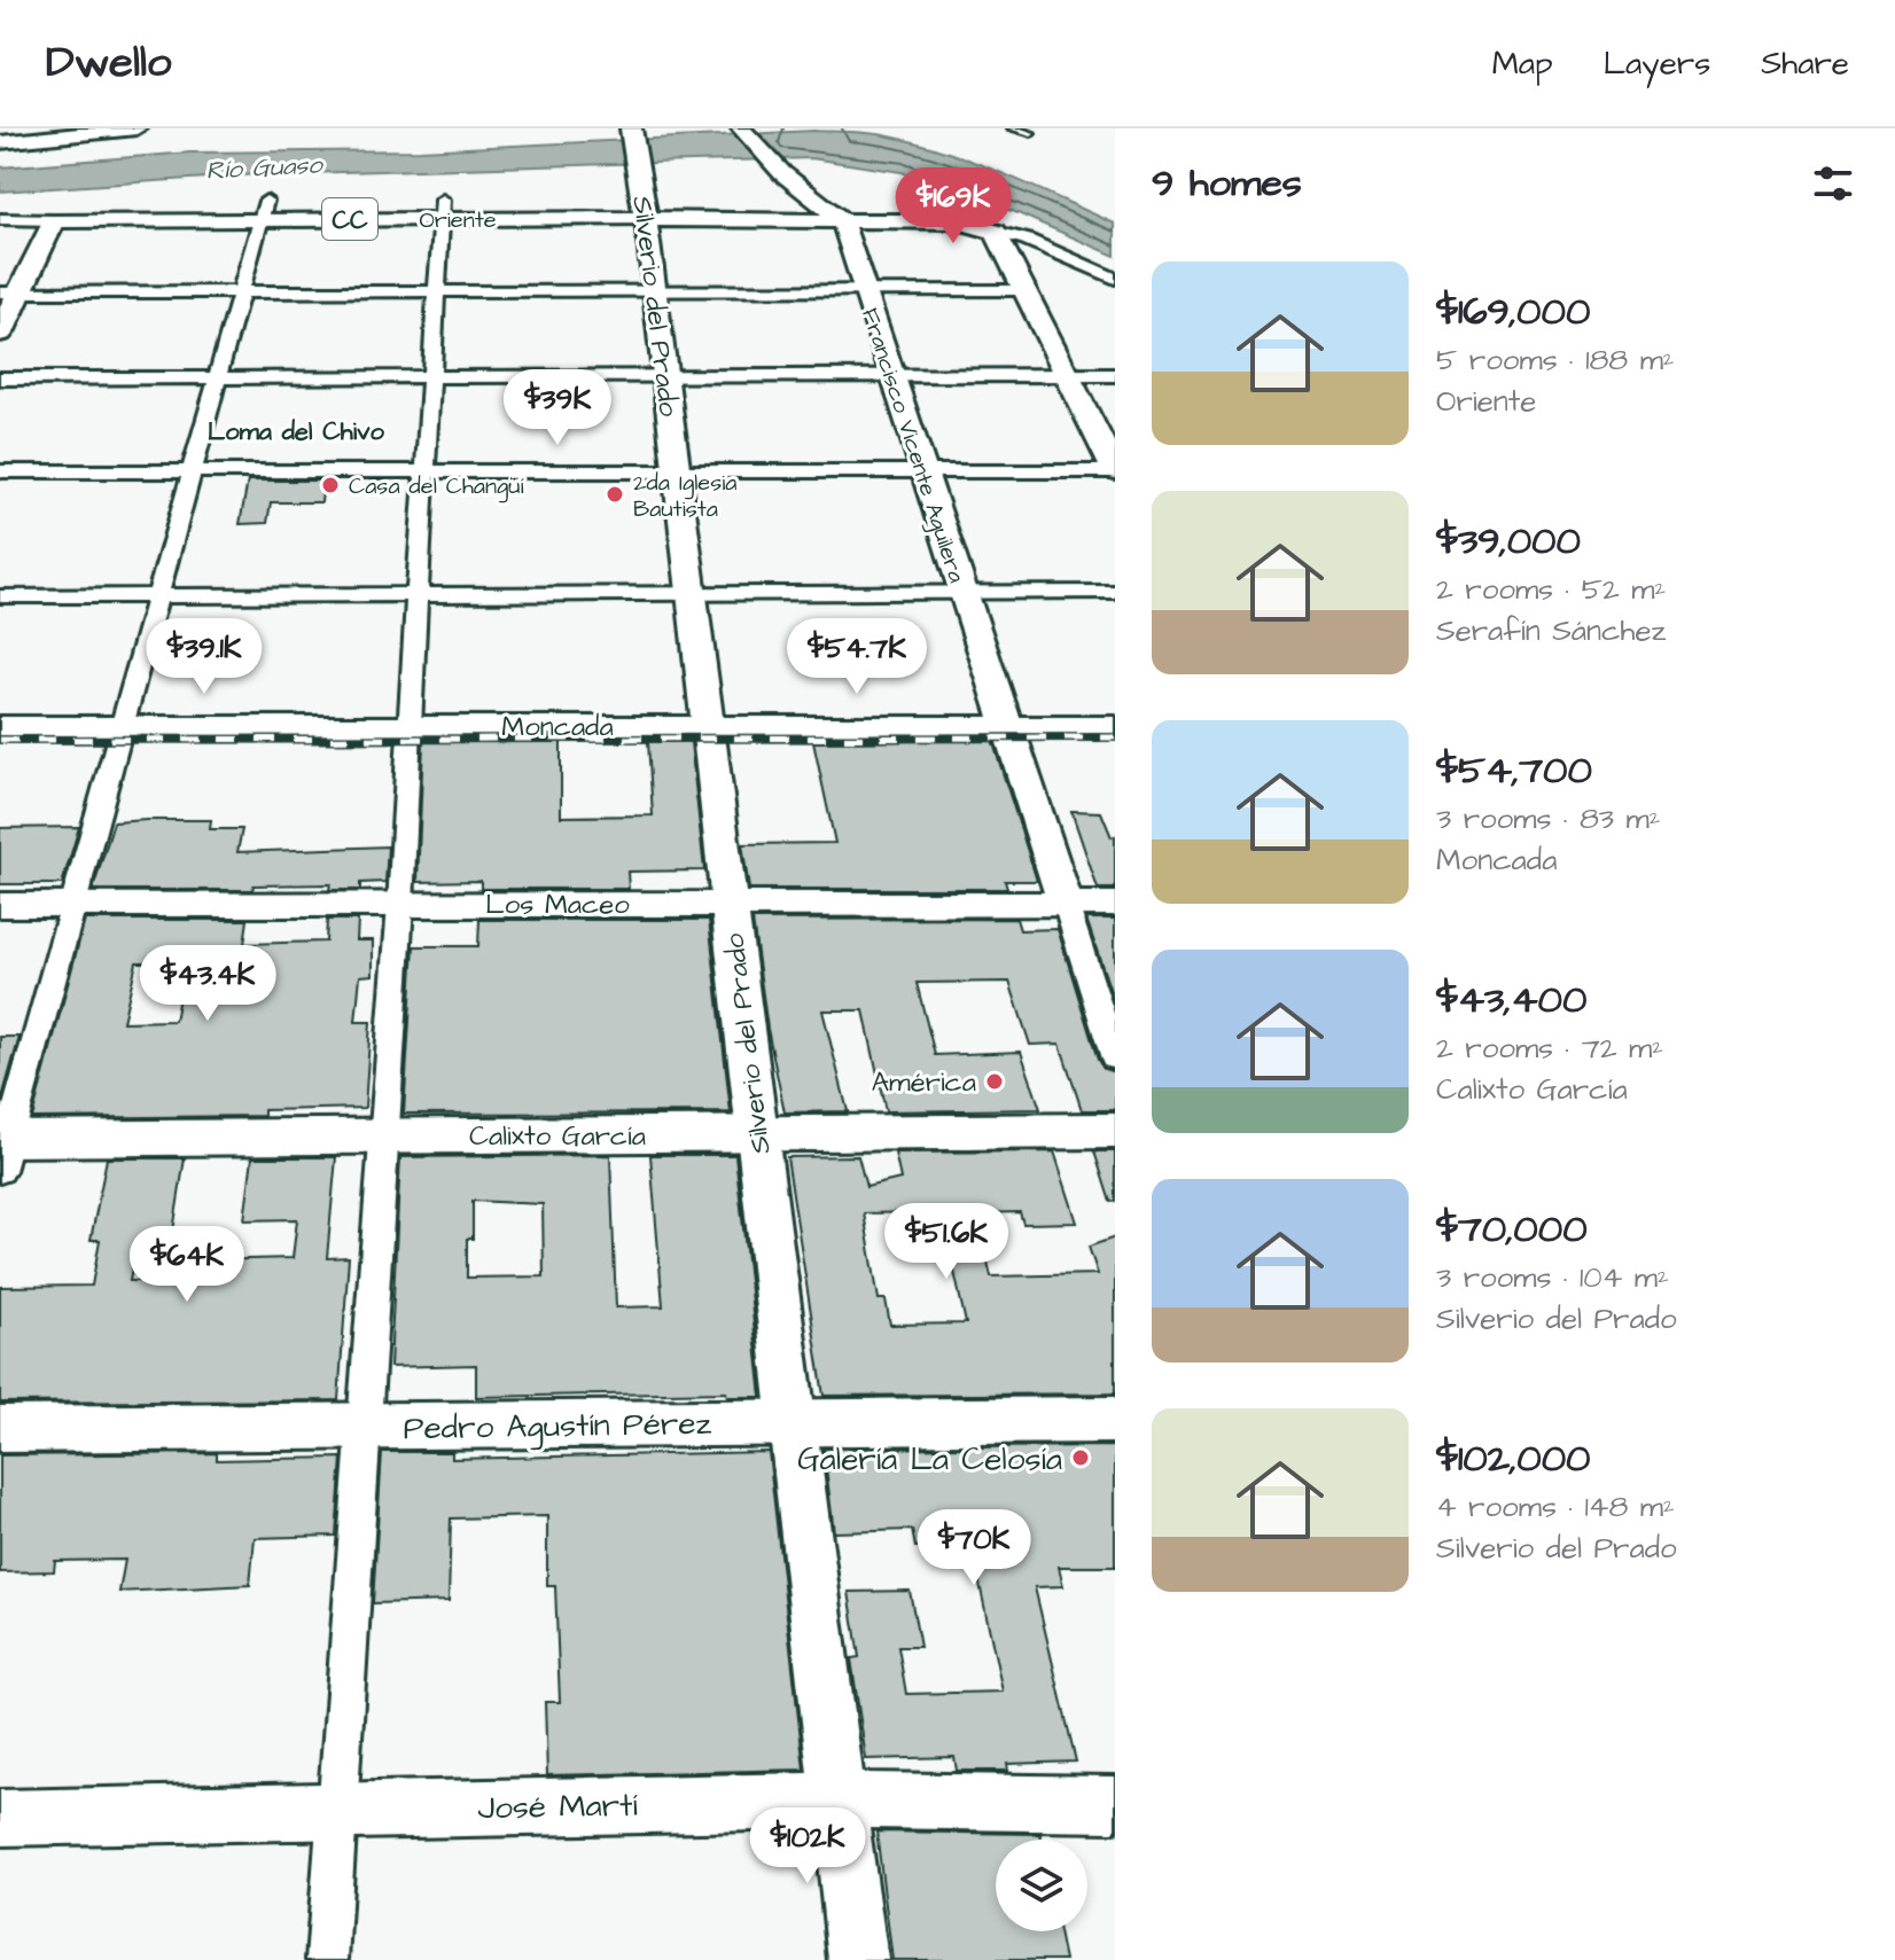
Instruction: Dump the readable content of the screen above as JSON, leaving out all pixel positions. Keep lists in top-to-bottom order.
{
  "streets": {
    "main road": [
      "CC",
      "Oriente",
      "Silverio del Prado",
      "Francisco Vicente Aguilera",
      "Moncada",
      "Los Maceo",
      "Calixto García",
      "Pedro Agustín Pérez",
      "José Martí"
    ]
  },
  "crossings": [
    ["Oriente", "Silverio del Prado"],
    ["Oriente", "Francisco Vicente Aguilera"],
    ["Silverio del Prado", "Moncada"],
    ["Silverio del Prado", "Los Maceo"],
    ["Silverio del Prado", "Calixto García"],
    ["Silverio del Prado", "Pedro Agustín Pérez"],
    ["Silverio del Prado", "José Martí"],
    ["Francisco Vicente Aguilera", "Moncada"],
    ["Francisco Vicente Aguilera", "Los Maceo"]
  ],
  "districts": ["Loma del Chivo"],
  "water": ["Río Guaso"],
  "places": [
    "Casa del Changüí",
    "2da Iglesia Bautista",
    "América",
    "Galería La Celosía"
  ],
  "page": {
    "header": "Dwello",
    "nav": ["Map", "Layers", "Share"],
    "heading": "9 homes",
    "price": [
      "$169K",
      "$39K",
      "$39.1K",
      "$54.7K",
      "$43.4K",
      "$51.6K",
      "$64K",
      "$70K",
      "$102K"
    ],
    "list": [
      {
        "name": "$169,000",
        "note": "5 rooms · 188 m² · Oriente"
      },
      {
        "name": "$39,000",
        "note": "2 rooms · 52 m² · Serafín Sánchez"
      },
      {
        "name": "$54,700",
        "note": "3 rooms · 83 m² · Moncada"
      },
      {
        "name": "$43,400",
        "note": "2 rooms · 72 m² · Calixto García"
      },
      {
        "name": "$70,000",
        "note": "3 rooms · 104 m² · Silverio del Prado"
      },
      {
        "name": "$102,000",
        "note": "4 rooms · 148 m² · Silverio del Prado"
      }
    ]
  }
}
